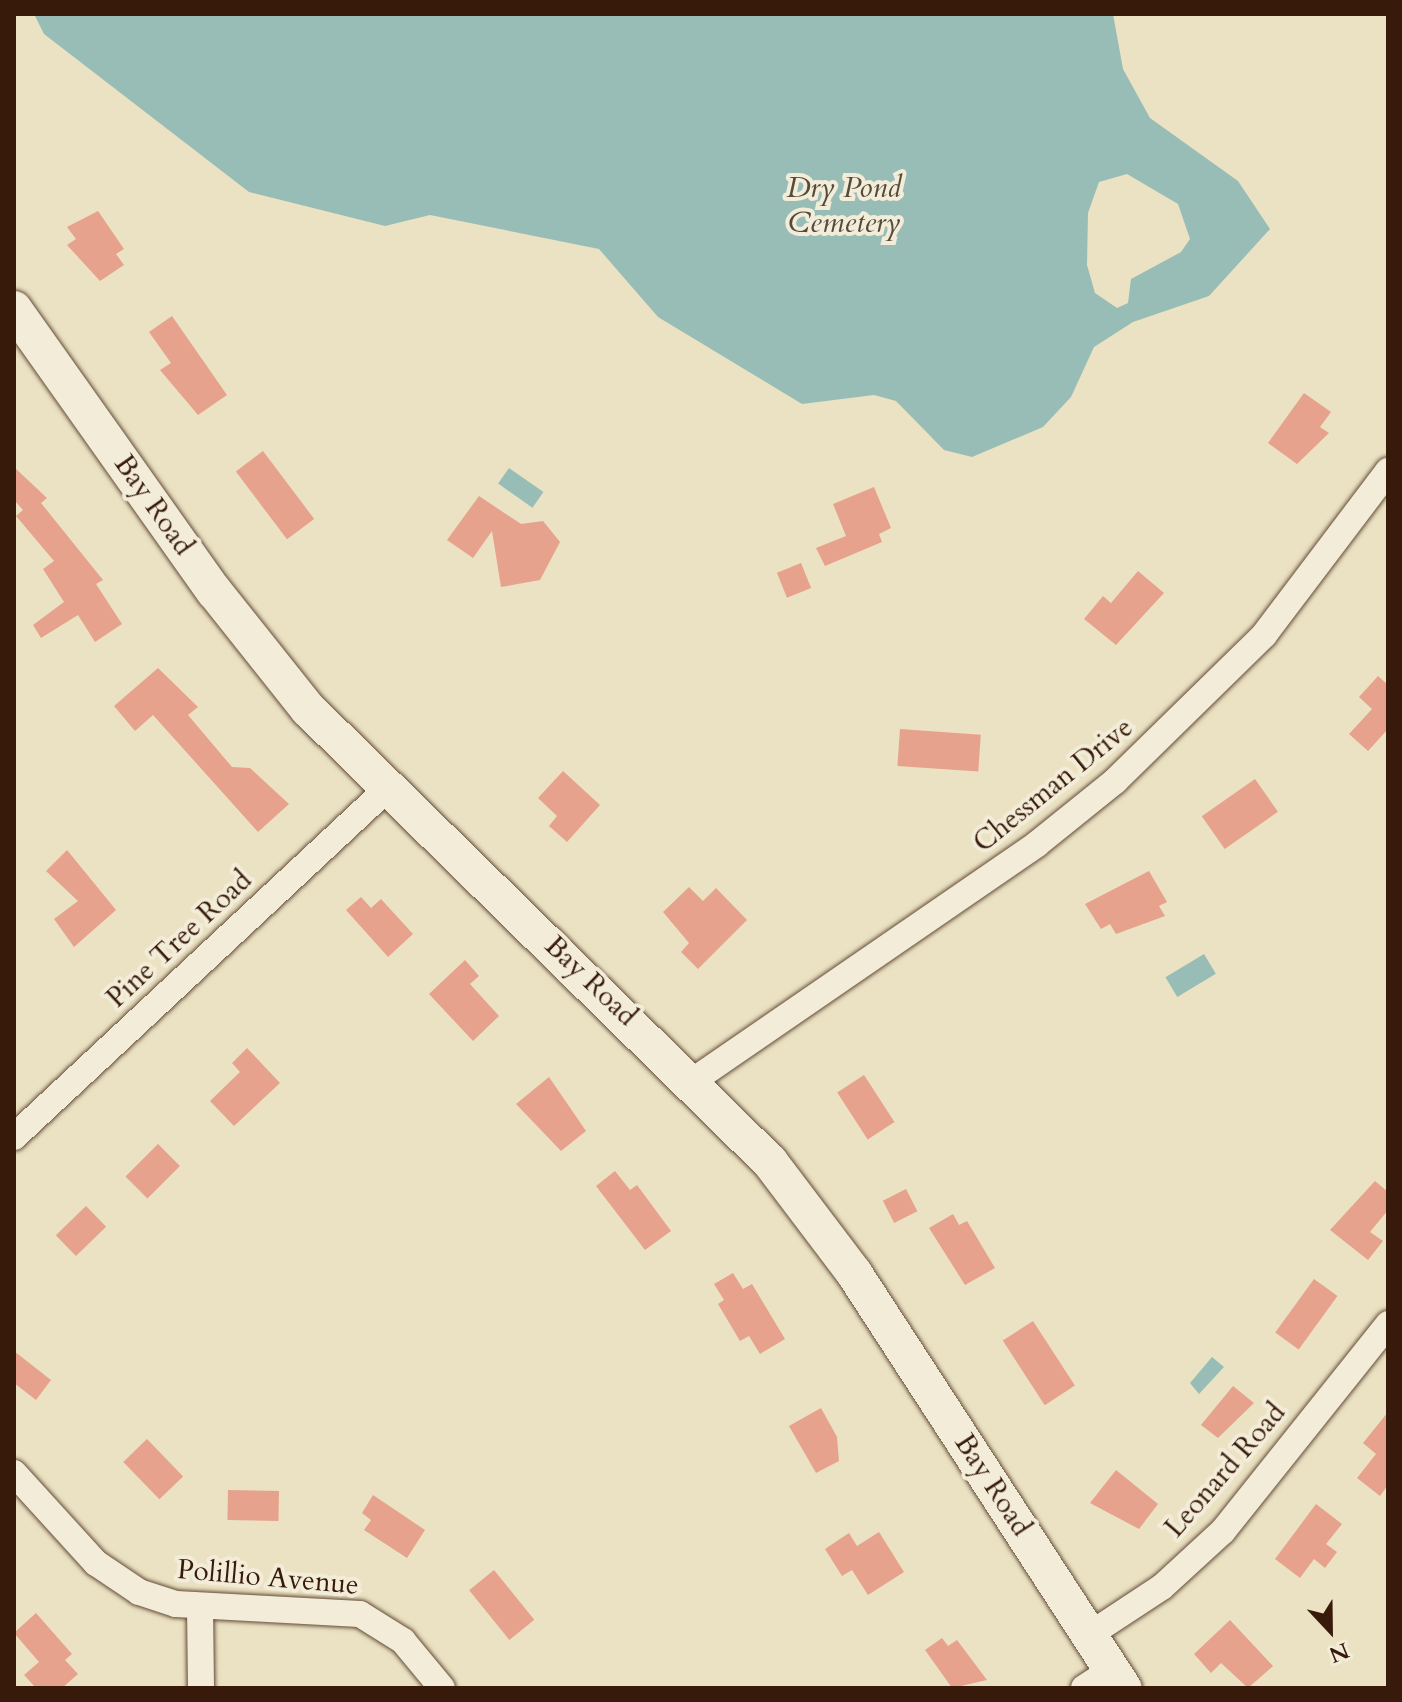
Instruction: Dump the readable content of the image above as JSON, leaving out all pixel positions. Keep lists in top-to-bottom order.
{
  "streets": {
    "main road": ["Bay Road"],
    "street": [
      "Chessman Drive",
      "Pine Tree Road",
      "Leonard Road",
      "Polillio Avenue"
    ]
  },
  "crossings": [
    ["Bay Road", "Chessman Drive"],
    ["Bay Road", "Pine Tree Road"],
    ["Bay Road", "Leonard Road"]
  ],
  "water": ["Dry Pond Cemetery"],
  "north": "bottom"
}
